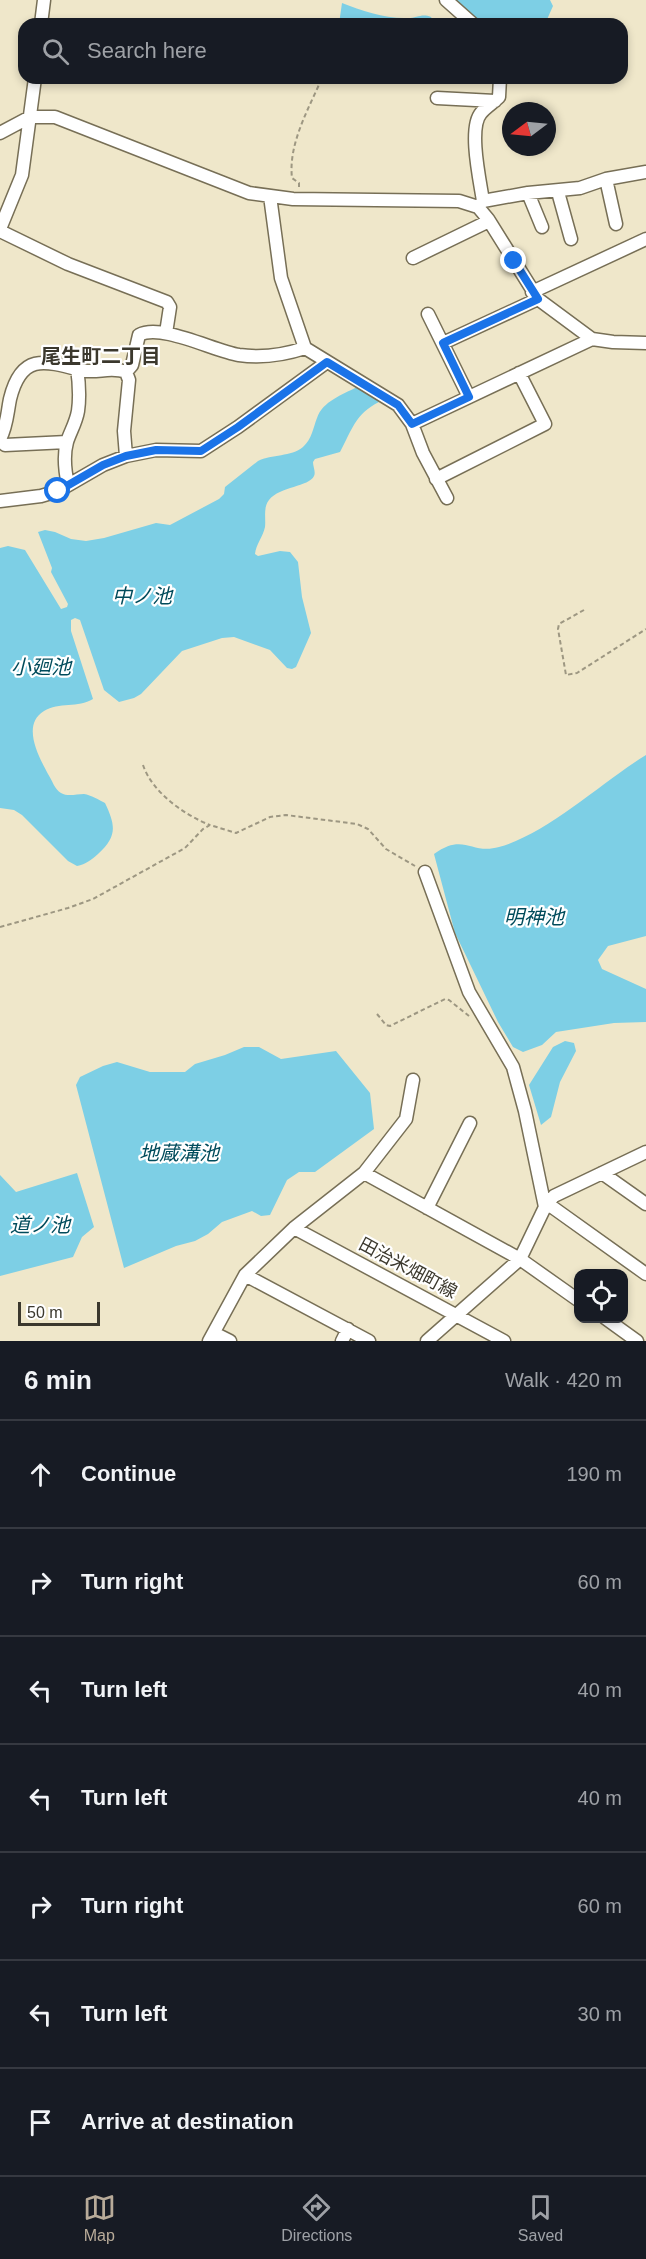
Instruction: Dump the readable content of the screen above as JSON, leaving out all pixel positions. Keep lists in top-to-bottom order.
{
  "streets": {
    "street": ["田治米畑町線"]
  },
  "districts": ["尾生町二丁目"],
  "water": [
    "中ノ池",
    "小廻池",
    "明神池",
    "地蔵溝池",
    "道ノ池"
  ],
  "scale_bar": "50 m",
  "north": "left",
  "page": {
    "search": "Search here",
    "scale": "50 m",
    "heading": ["6 min", "Walk · 420 m"],
    "list": [
      ["Continue", "190 m"],
      ["Turn right", "60 m"],
      ["Turn left", "40 m"],
      ["Turn left", "40 m"],
      ["Turn right", "60 m"],
      ["Turn left", "30 m"],
      "Arrive at destination"
    ],
    "nav": ["Map", "Directions", "Saved"]
  }
}
